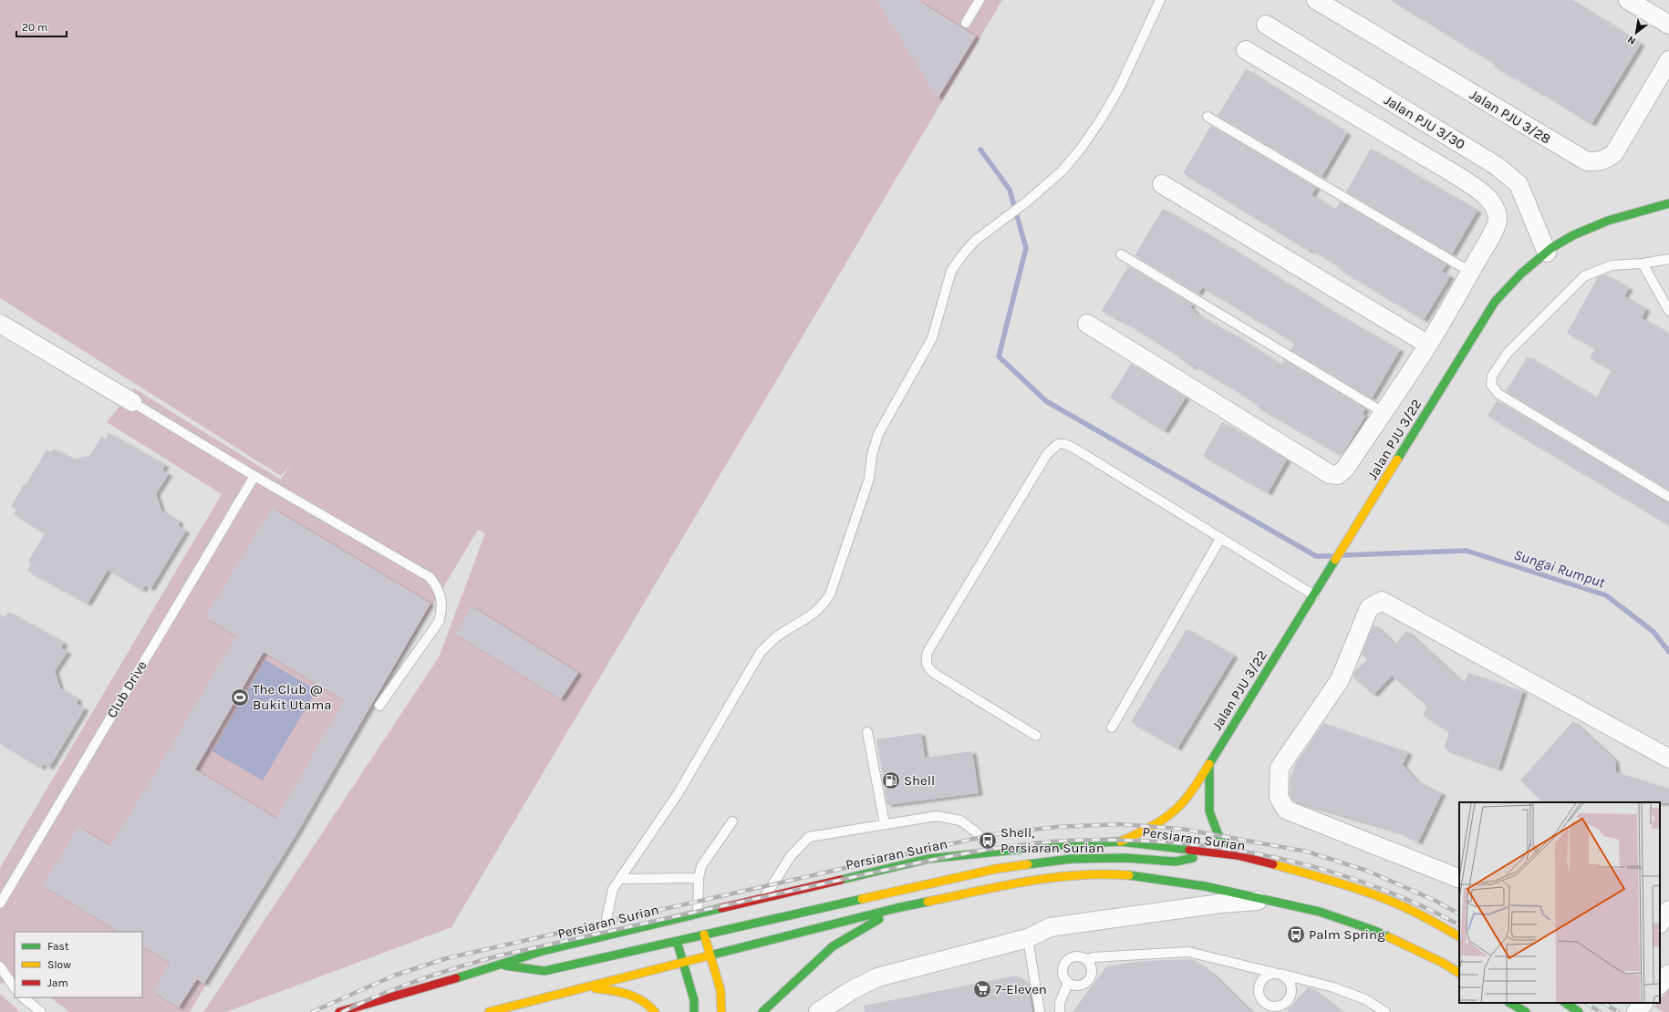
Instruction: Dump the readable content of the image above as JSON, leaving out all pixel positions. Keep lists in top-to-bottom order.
{
  "streets": {
    "main road": ["Jalan PJU 3/22", "Persiaran Surian"],
    "street": ["Jalan PJU 3/28", "Jalan PJU 3/30"],
    "lane": ["Club Drive"]
  },
  "crossings": [
    ["Jalan PJU 3/30", "Jalan PJU 3/22"],
    ["Jalan PJU 3/22", "Persiaran Surian"]
  ],
  "water": ["Sungai Rumput"],
  "places": {
    "sports": ["The Club @ Bukit Utama"],
    "fuel station": ["Shell"],
    "bus stop": ["Shell, Persiaran Surian", "Palm Spring"],
    "supermarket": ["7-Eleven"]
  },
  "legend": ["Fast", "Slow", "Jam"],
  "scale_bar": "20 m",
  "north": "bottom left"
}
